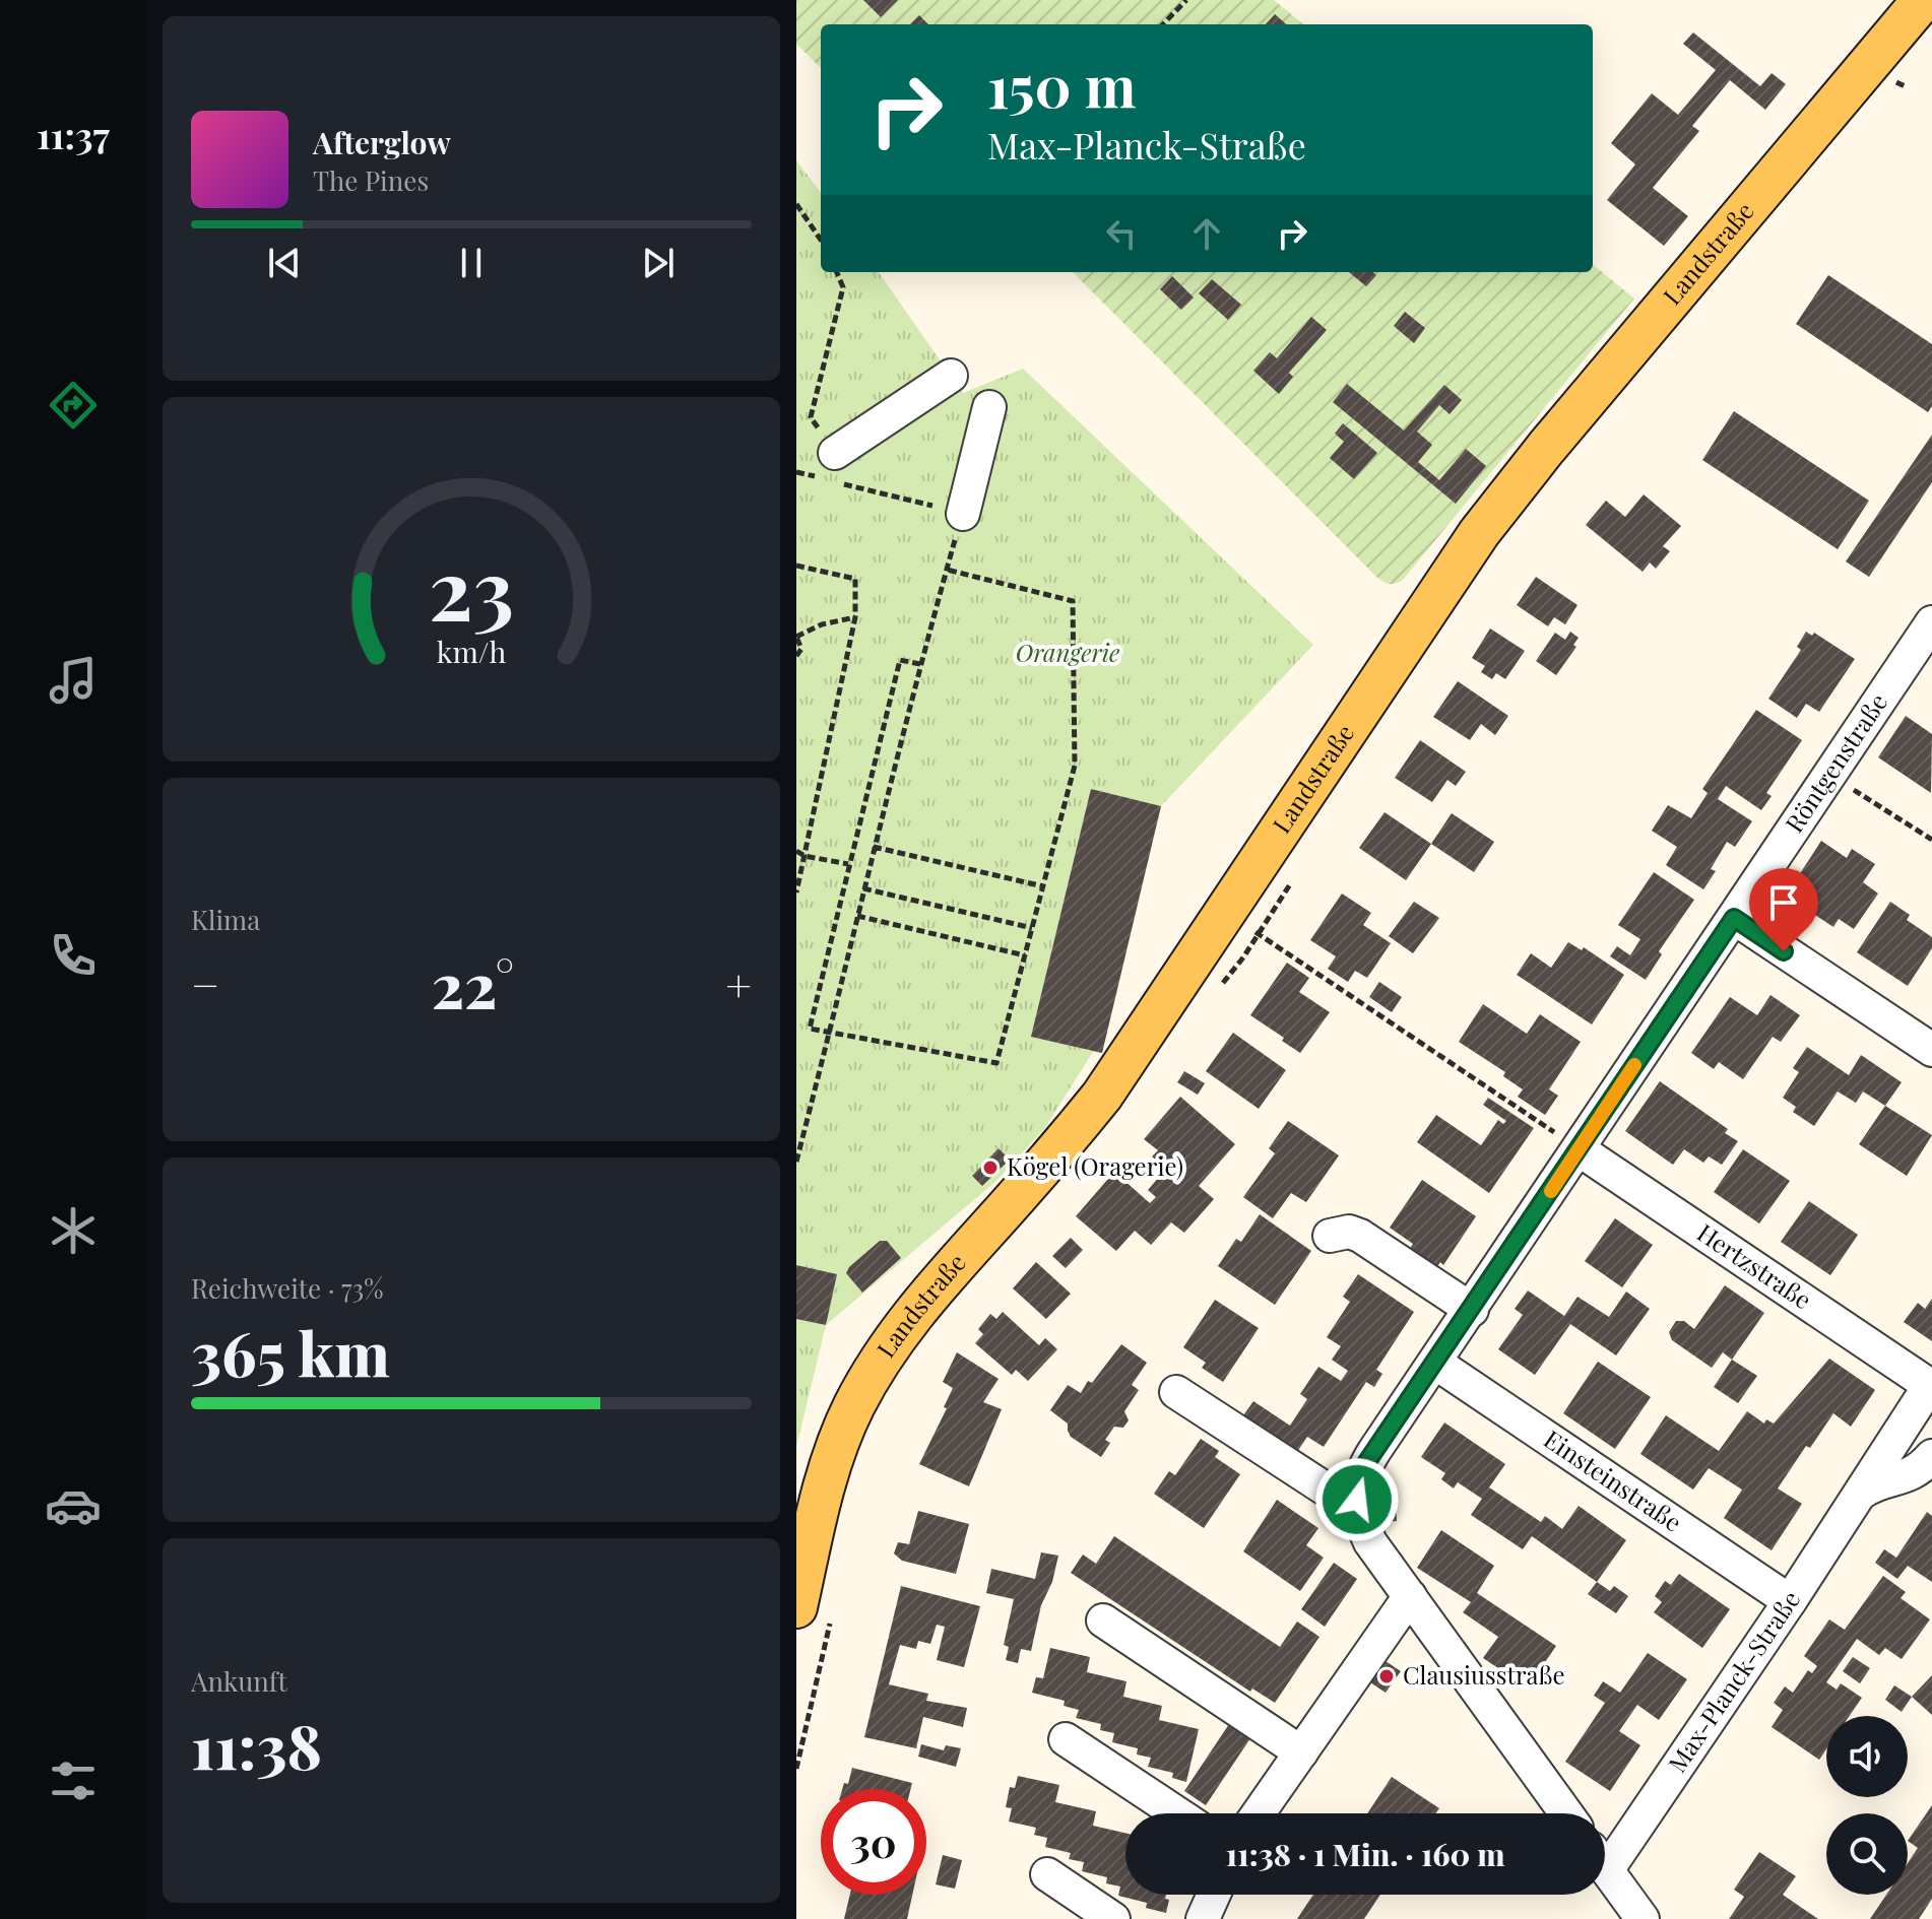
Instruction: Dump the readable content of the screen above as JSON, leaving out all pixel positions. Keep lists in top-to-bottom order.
{
  "streets": {
    "main road": ["Landstraße"],
    "street": [
      "Röntgenstraße",
      "Hertzstraße",
      "Einsteinstraße",
      "Max-Planck-Straße"
    ]
  },
  "crossings": [
    ["Röntgenstraße", "Hertzstraße"],
    ["Röntgenstraße", "Einsteinstraße"],
    ["Hertzstraße", "Max-Planck-Straße"],
    ["Einsteinstraße", "Max-Planck-Straße"]
  ],
  "parks": ["Orangerie"],
  "places": ["Kögel (Oragerie)", "Clausiusstraße"],
  "page": {
    "tabs": "11:37",
    "turn": ["150 m", "Max-Planck-Straße"],
    "song": ["Afterglow", "The Pines"],
    "tile": [
      "Klima",
      ["Reichweite · 73%", "365 km"],
      ["Ankunft", "11:38"]
    ],
    "heat": ["−", "22°", "+"],
    "limit": "30",
    "trip": "11:38 · 1 Min. · 160 m",
    "gauge": ["23", "km/h"]
  }
}
